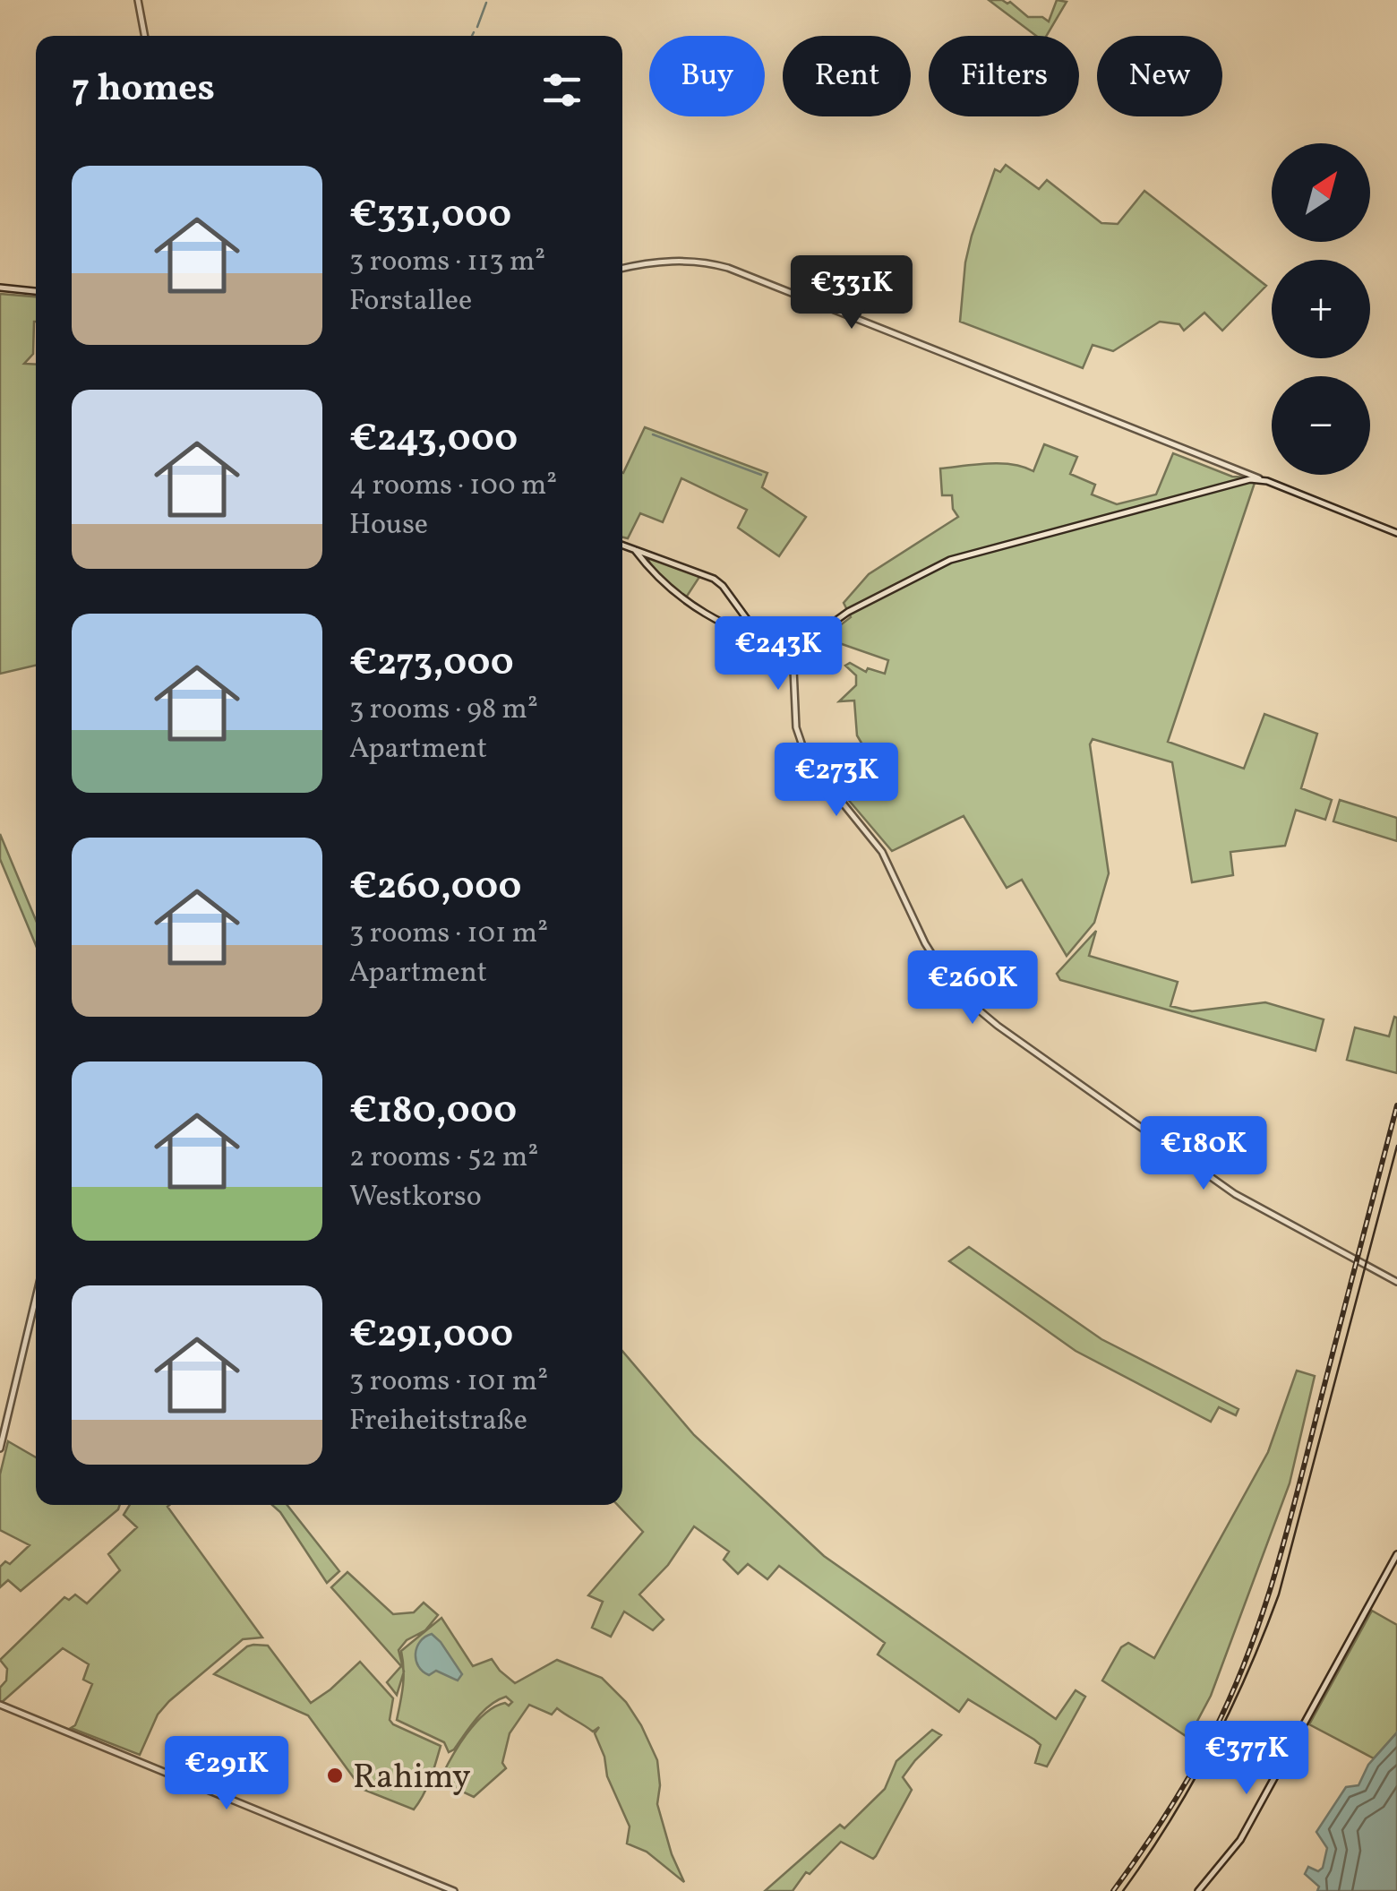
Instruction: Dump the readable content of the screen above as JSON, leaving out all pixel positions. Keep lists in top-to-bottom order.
{
  "places": ["Rahimy"],
  "north": "top right",
  "page": {
    "chip": [
      "Buy",
      "Rent",
      "Filters",
      "New"
    ],
    "heading": "7 homes",
    "map_buttons": ["+", "−"],
    "list": [
      {
        "name": "€331,000",
        "note": "3 rooms · 113 m² · Forstallee"
      },
      {
        "name": "€243,000",
        "note": "4 rooms · 100 m² · House"
      },
      {
        "name": "€273,000",
        "note": "3 rooms · 98 m² · Apartment"
      },
      {
        "name": "€260,000",
        "note": "3 rooms · 101 m² · Apartment"
      },
      {
        "name": "€180,000",
        "note": "2 rooms · 52 m² · Westkorso"
      },
      {
        "name": "€291,000",
        "note": "3 rooms · 101 m² · Freiheitstraße"
      }
    ],
    "price": [
      "€331K",
      "€243K",
      "€273K",
      "€260K",
      "€180K",
      "€377K",
      "€291K"
    ]
  }
}
